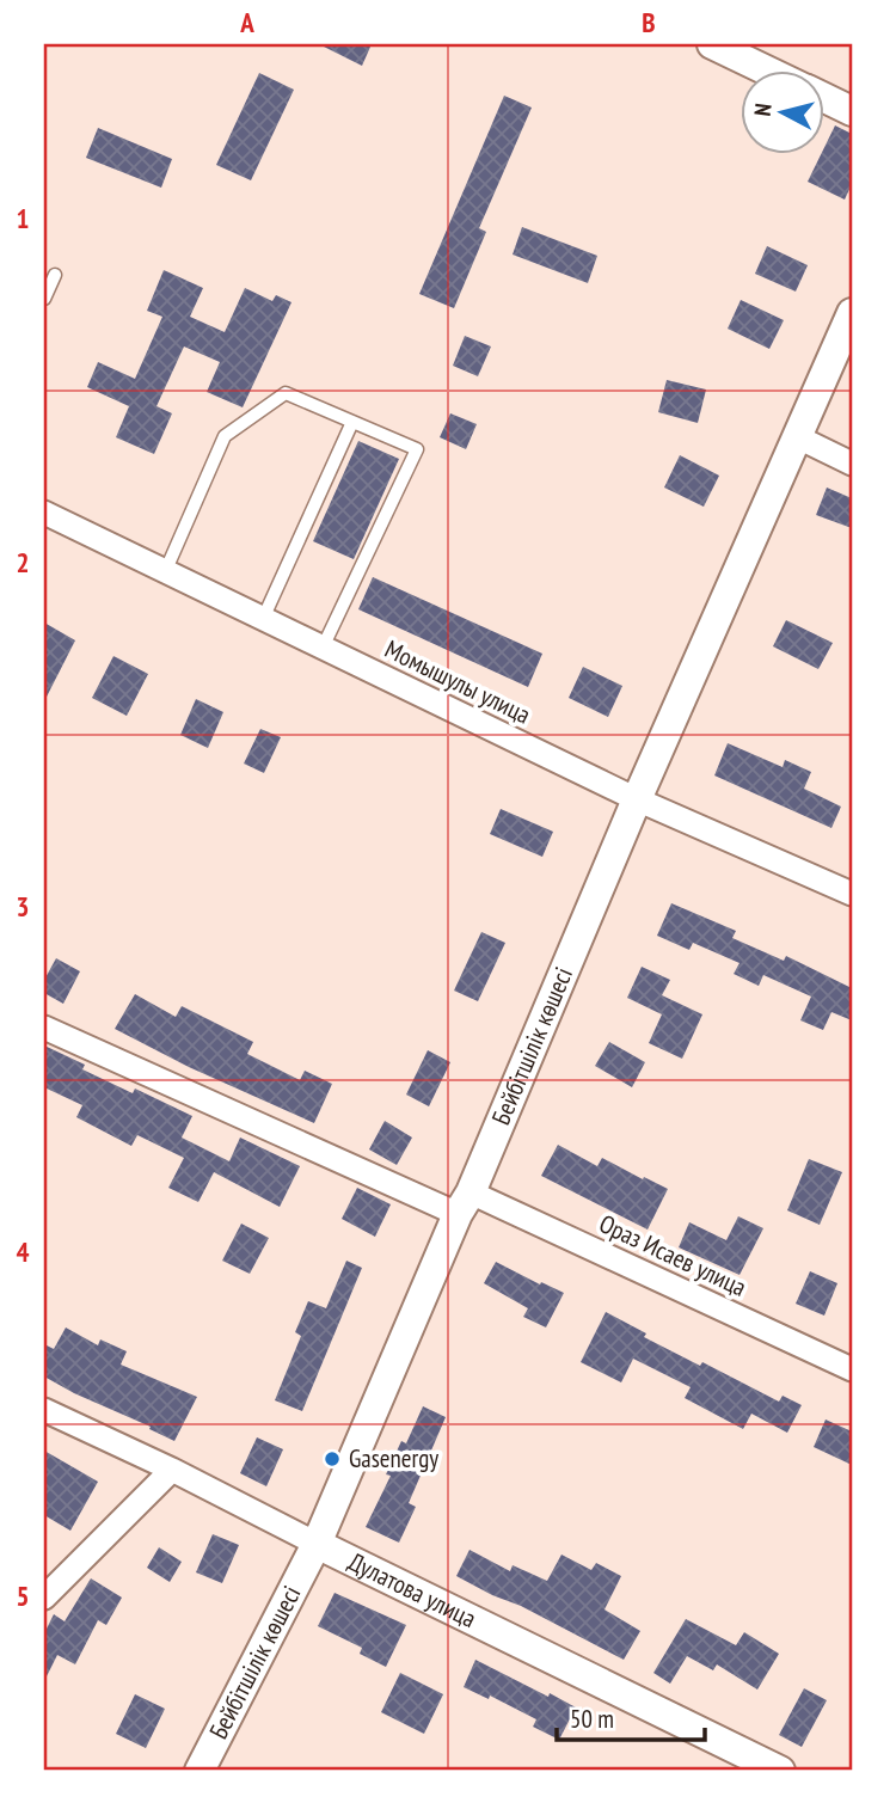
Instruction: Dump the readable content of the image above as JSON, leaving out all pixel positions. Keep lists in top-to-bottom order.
{
  "streets": {
    "street": [
      "Момышулы улица",
      "Бейбітшілік көшесі",
      "Ораз Исаев улица",
      "Дулатова улица"
    ]
  },
  "crossings": [
    ["Момышулы улица", "Бейбітшілік көшесі"],
    ["Бейбітшілік көшесі", "Ораз Исаев улица"],
    ["Бейбітшілік көшесі", "Дулатова улица"]
  ],
  "places": ["Gasenergy"],
  "scale_bar": "50 m",
  "north": "left",
  "grid": {
    "columns": ["A", "B"],
    "rows": [
      "1",
      "2",
      "3",
      "4",
      "5"
    ]
  }
}
